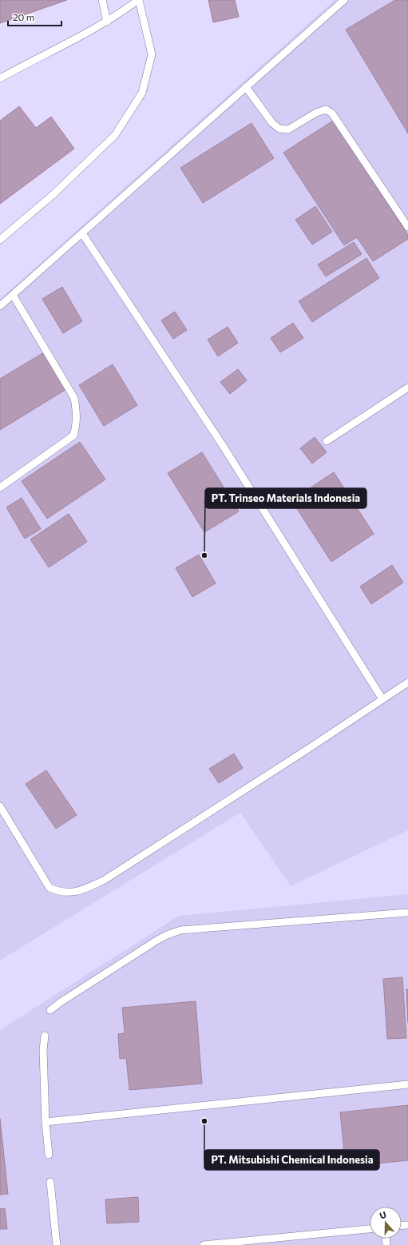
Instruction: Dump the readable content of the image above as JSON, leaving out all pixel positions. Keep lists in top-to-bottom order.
{
  "places": ["PT. Trinseo Materials Indonesia", "PT. Mitsubishi Chemical Indonesia"],
  "scale_bar": "20 m",
  "north": "top"
}
